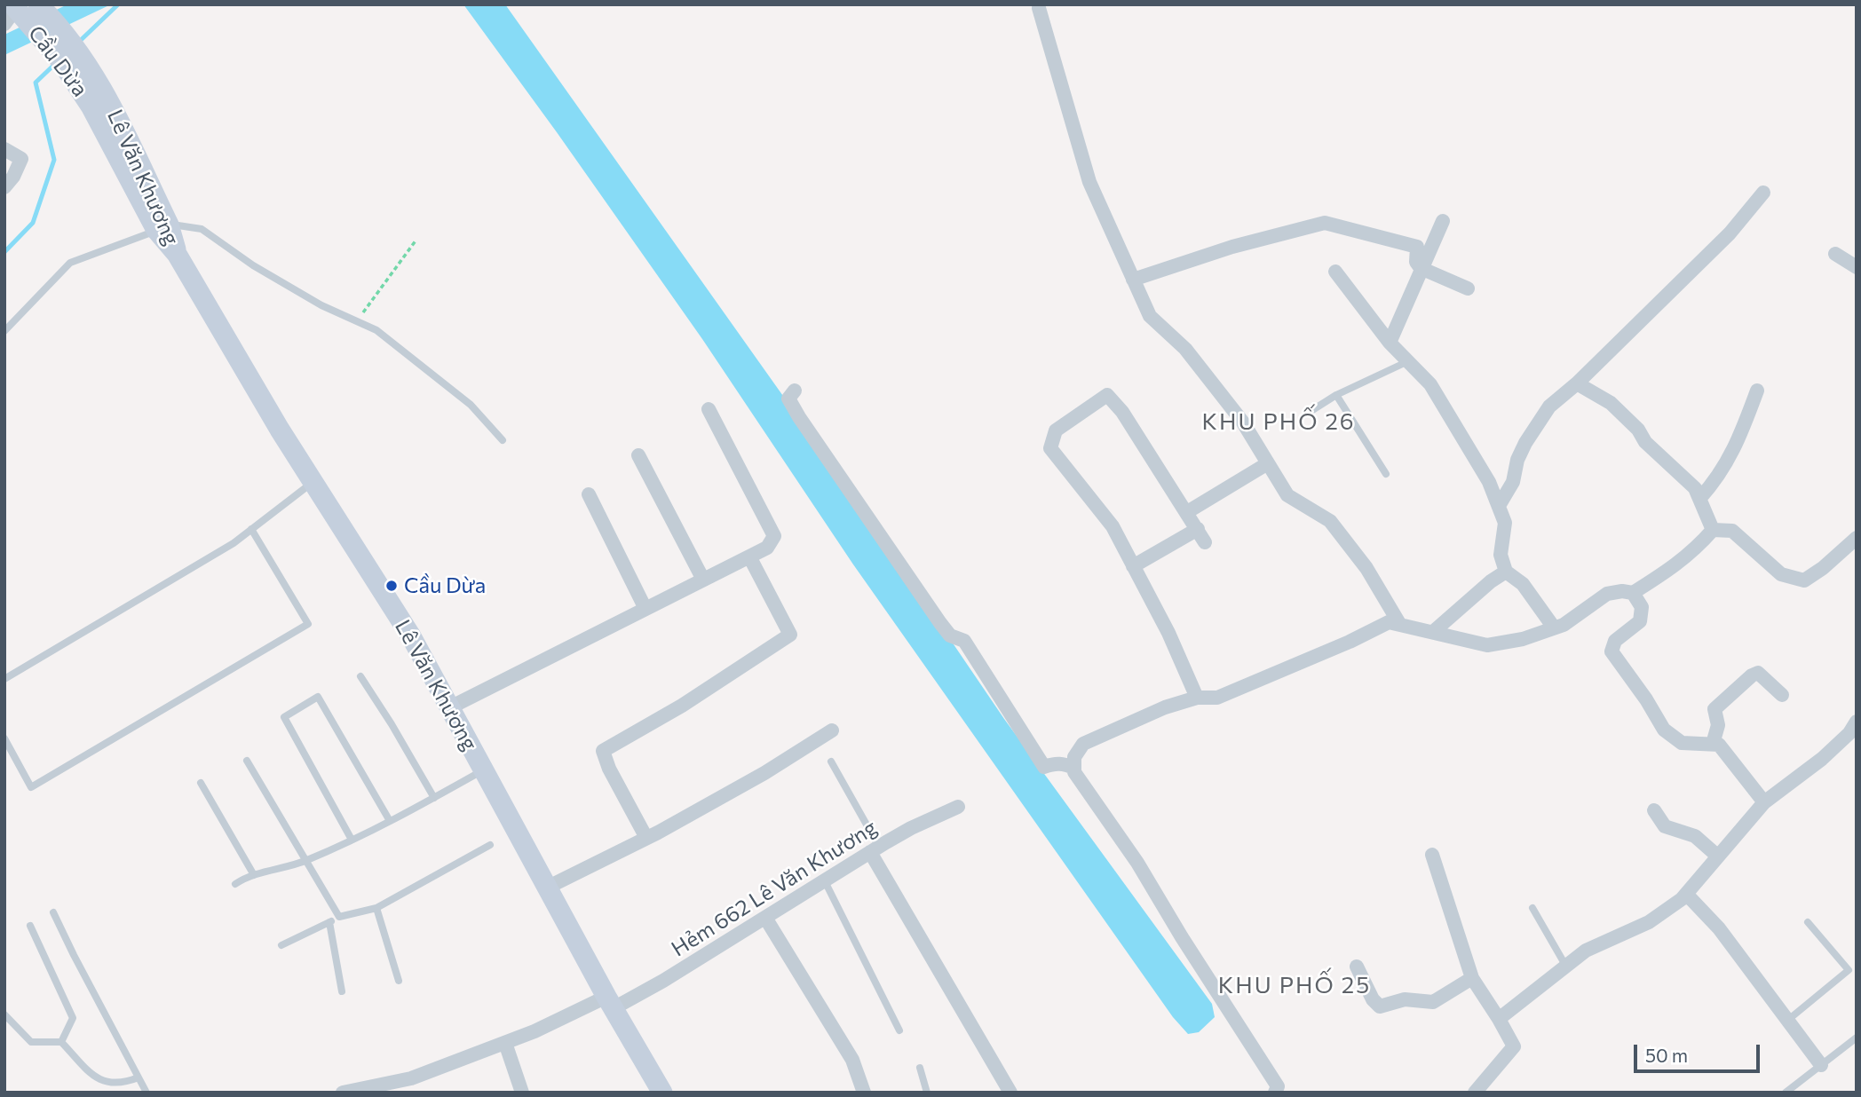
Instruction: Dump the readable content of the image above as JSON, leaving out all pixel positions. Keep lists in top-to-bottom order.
{
  "streets": {
    "main road": ["Cầu Dừa", "Lê Văn Khương"],
    "street": ["Hẻm 662 Lê Văn Khương"]
  },
  "crossings": [
    ["Cầu Dừa", "Lê Văn Khương"],
    ["Lê Văn Khương", "Hẻm 662 Lê Văn Khương"]
  ],
  "districts": ["KHU PHỐ 26", "KHU PHỐ 25"],
  "places": ["Cầu Dừa"],
  "scale_bar": "50 m"
}
